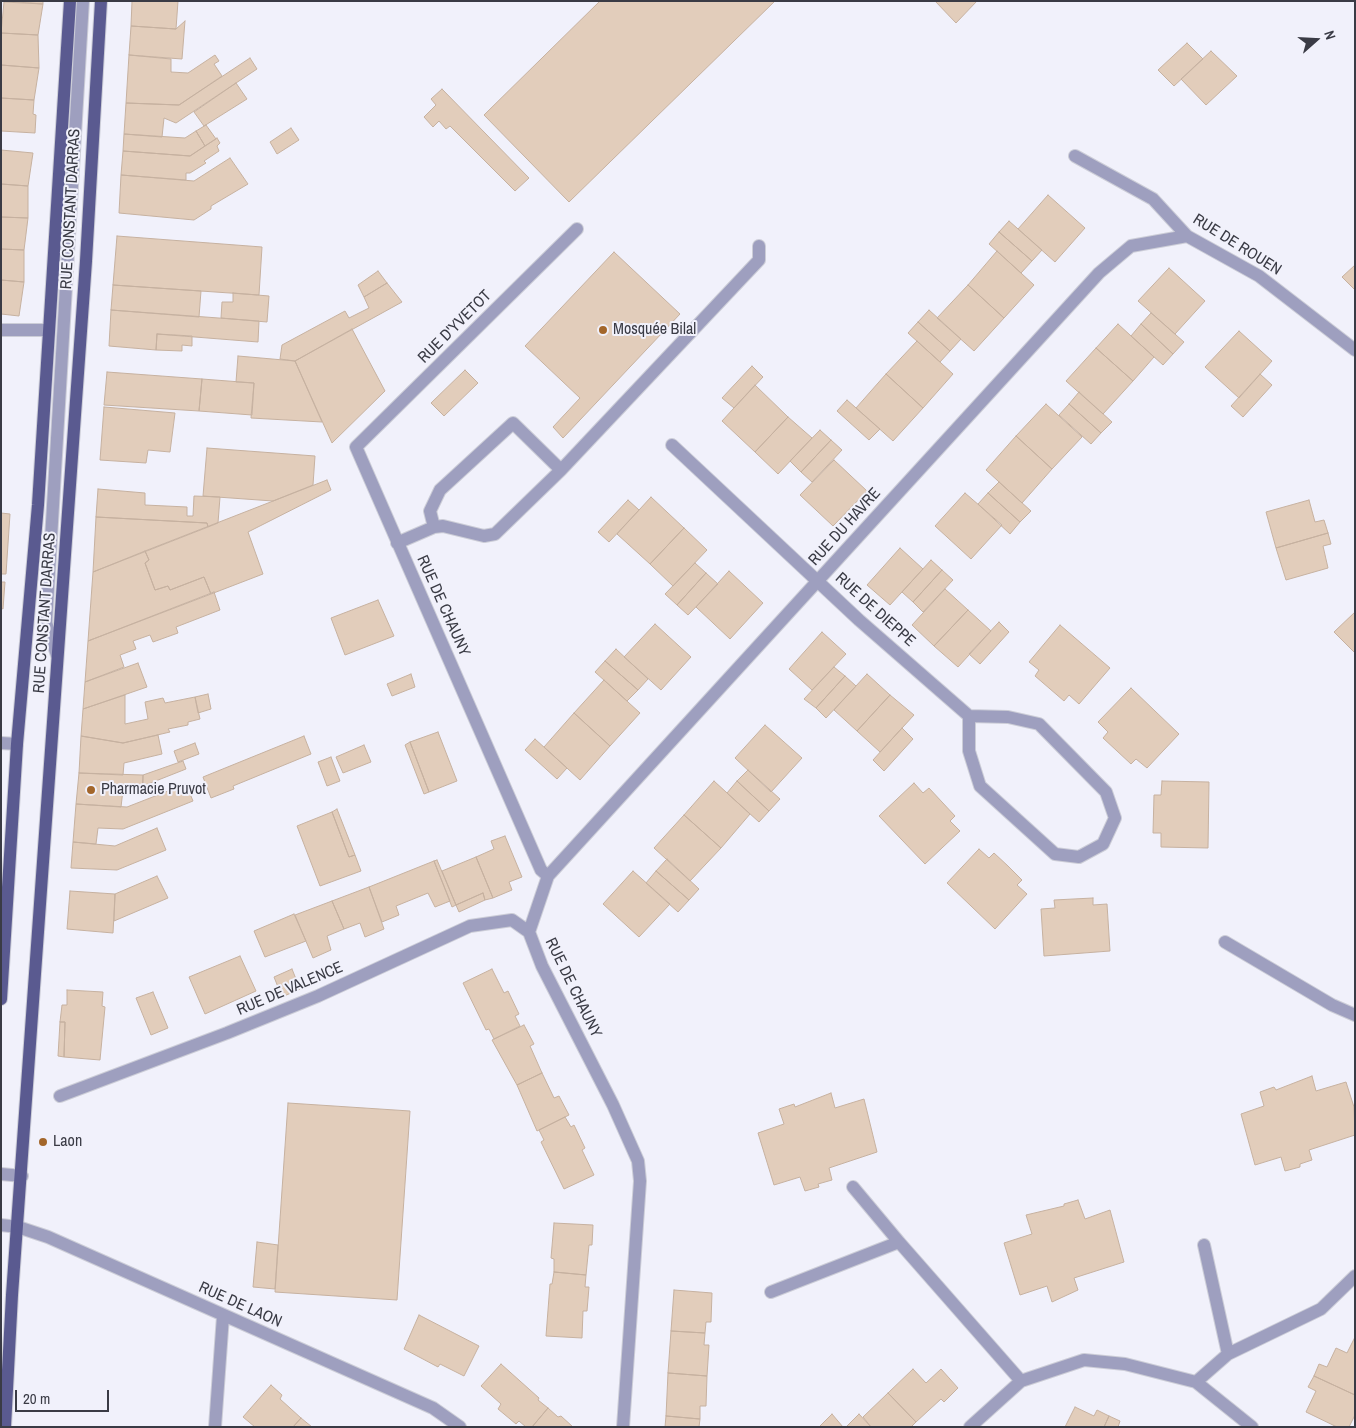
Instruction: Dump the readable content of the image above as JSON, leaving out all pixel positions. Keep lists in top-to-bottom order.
{
  "streets": {
    "main road": ["RUE CONSTANT DARRAS"],
    "street": [
      "RUE DE ROUEN",
      "RUE D'YVETOT",
      "RUE DU HAVRE",
      "RUE DE CHAUNY",
      "RUE DE DIEPPE",
      "RUE DE VALENCE",
      "RUE DE LAON"
    ]
  },
  "crossings": [
    ["RUE CONSTANT DARRAS", "RUE DE LAON"],
    ["RUE DE ROUEN", "RUE DU HAVRE"],
    ["RUE D'YVETOT", "RUE DE CHAUNY"],
    ["RUE DU HAVRE", "RUE DE CHAUNY"],
    ["RUE DU HAVRE", "RUE DE DIEPPE"],
    ["RUE DE CHAUNY", "RUE DE VALENCE"]
  ],
  "places": ["Mosquée Bilal", "Pharmacie Pruvot", "Laon"],
  "scale_bar": "20 m",
  "north": "right"
}
